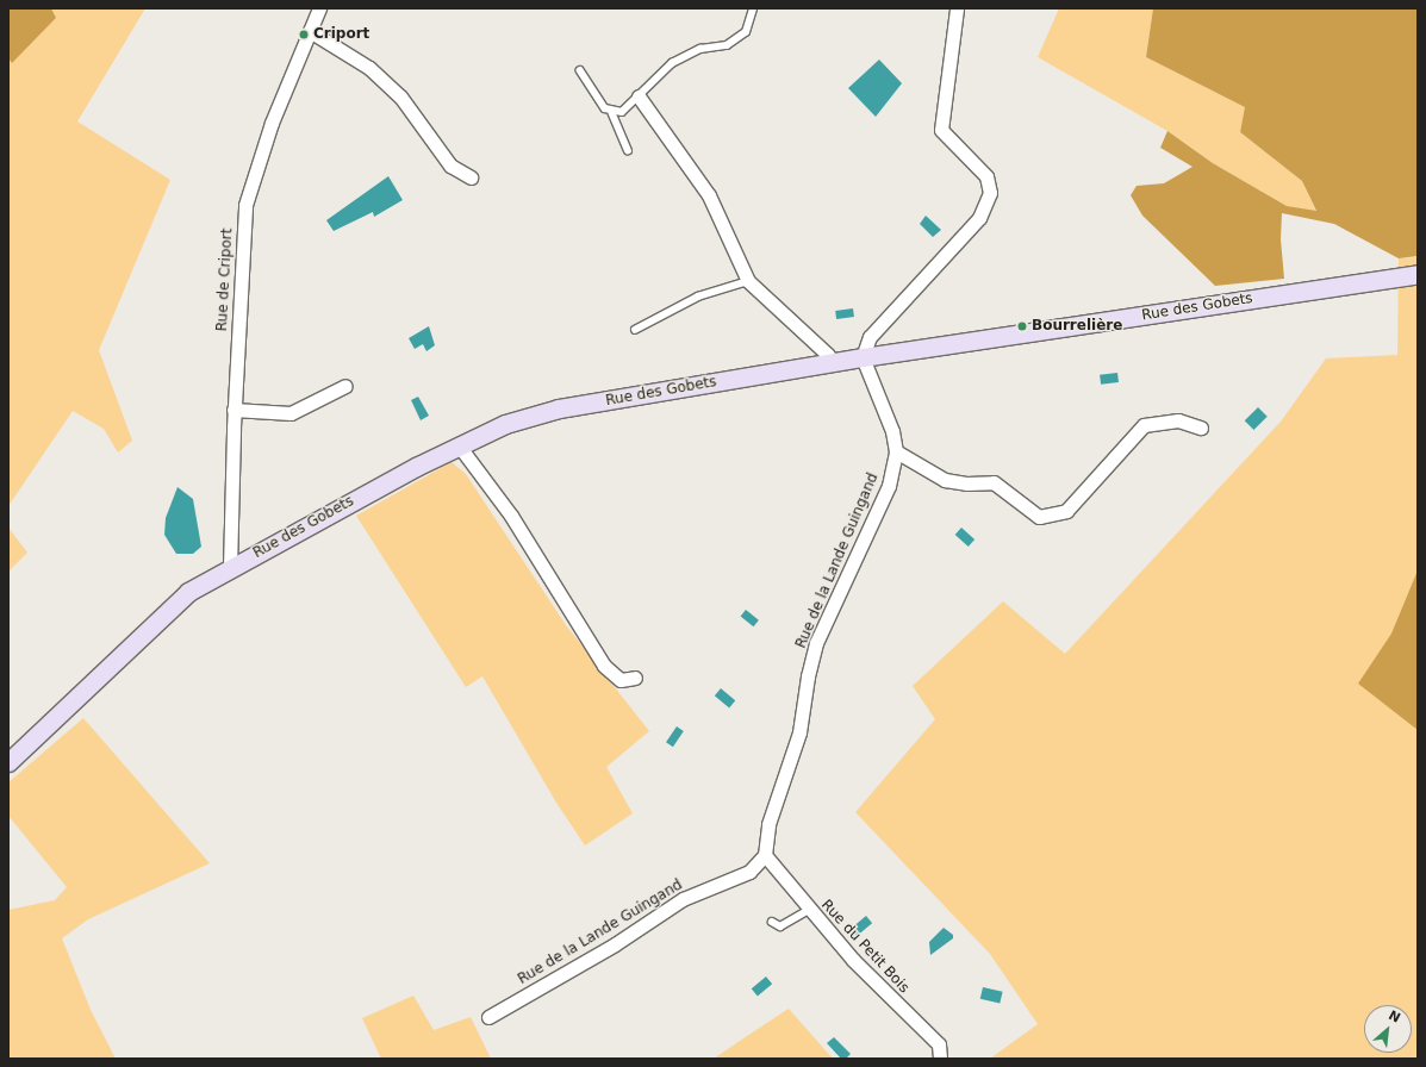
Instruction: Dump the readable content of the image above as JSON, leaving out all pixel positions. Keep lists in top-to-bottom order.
{
  "streets": {
    "main road": ["Rue des Gobets"],
    "street": ["Rue de Criport", "Rue de la Lande Guingand", "Rue du Petit Bois"]
  },
  "crossings": [
    ["Rue de Criport", "Rue des Gobets"],
    ["Rue des Gobets", "Rue de la Lande Guingand"],
    ["Rue de la Lande Guingand", "Rue du Petit Bois"]
  ],
  "places": ["Criport", "Bourrelière"],
  "north": "top right"
}
